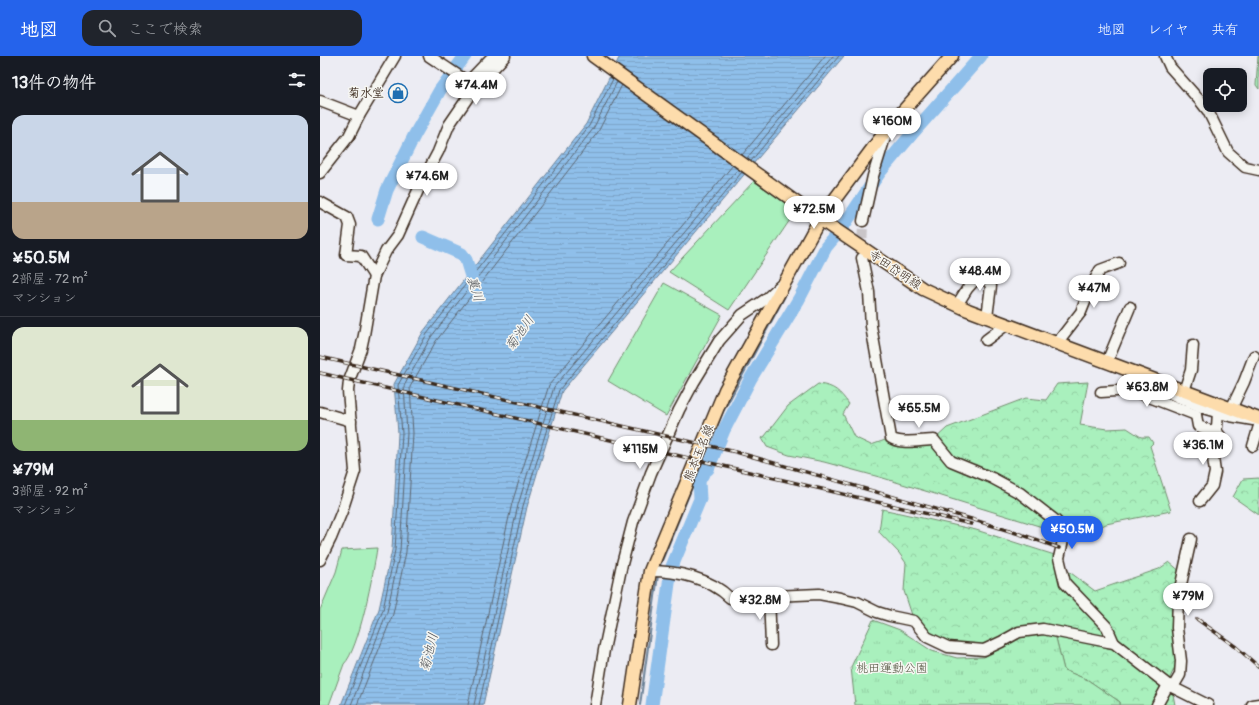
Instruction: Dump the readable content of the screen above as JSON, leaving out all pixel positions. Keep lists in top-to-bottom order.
{
  "streets": {
    "main road": ["寺田岱明線", "熊本玉名線"]
  },
  "crossings": [
    ["寺田岱明線", "熊本玉名線"]
  ],
  "water": ["裏川", "菊池川"],
  "parks": ["桃田運動公園"],
  "places": {
    "shop": ["菊水堂"]
  },
  "page": {
    "header": "地図",
    "search": "ここで検索",
    "nav": ["地図", "レイヤ", "共有"],
    "heading": "13件の物件",
    "price": [
      "¥74.4M",
      "¥160M",
      "¥74.6M",
      "¥72.5M",
      "¥48.4M",
      "¥47M",
      "¥63.8M",
      "¥65.5M",
      "¥36.1M",
      "¥115M",
      "¥50.5M",
      "¥79M",
      "¥32.8M"
    ],
    "list": [
      {
        "name": "¥50.5M",
        "note": "2部屋 · 72 m² · マンション"
      },
      {
        "name": "¥79M",
        "note": "3部屋 · 92 m² · マンション"
      }
    ]
  }
}
